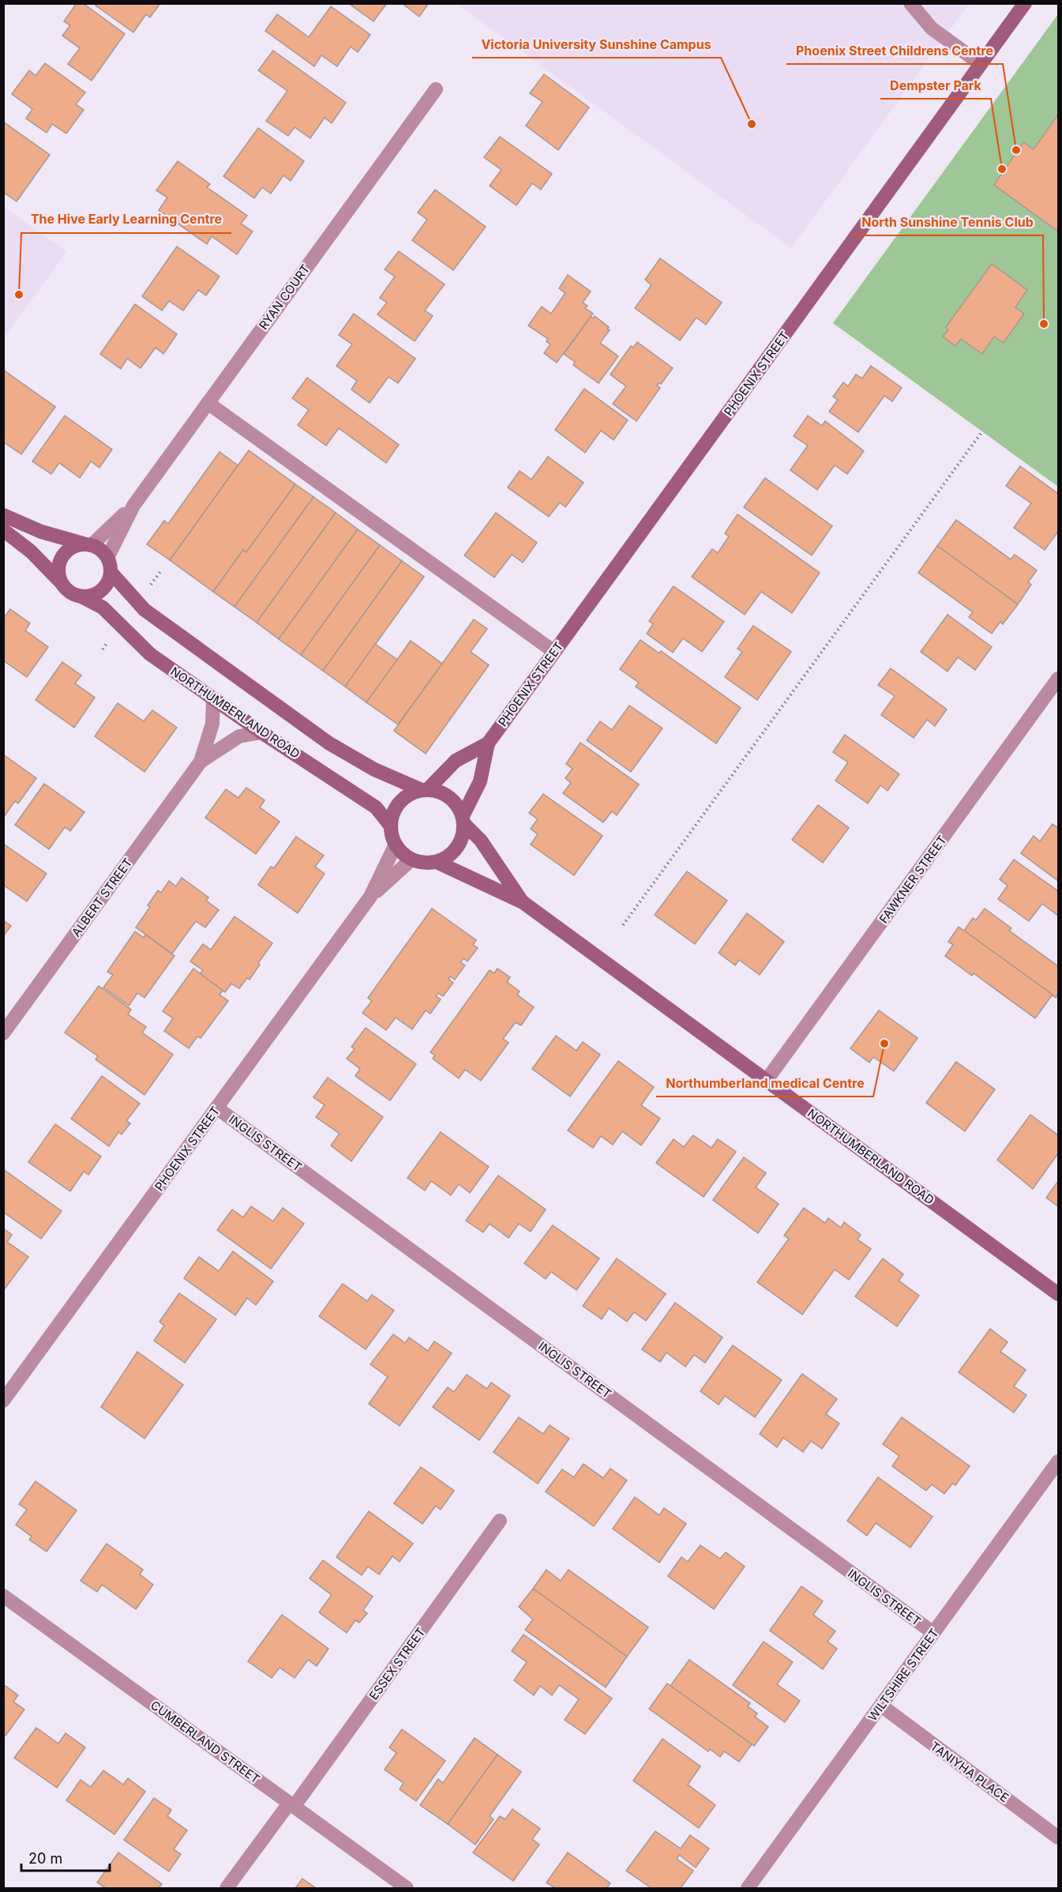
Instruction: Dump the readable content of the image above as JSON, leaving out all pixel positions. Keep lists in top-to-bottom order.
{
  "streets": {
    "street": [
      "RYAN COURT",
      "PHOENIX STREET",
      "NORTHUMBERLAND ROAD",
      "FAWKNER STREET",
      "ALBERT STREET",
      "INGLIS STREET",
      "ESSEX STREET",
      "WILTSHIRE STREET",
      "CUMBERLAND STREET",
      "TANIYHA PLACE"
    ]
  },
  "crossings": [
    ["RYAN COURT", "NORTHUMBERLAND ROAD"],
    ["PHOENIX STREET", "NORTHUMBERLAND ROAD"],
    ["PHOENIX STREET", "INGLIS STREET"],
    ["NORTHUMBERLAND ROAD", "FAWKNER STREET"],
    ["NORTHUMBERLAND ROAD", "ALBERT STREET"],
    ["INGLIS STREET", "WILTSHIRE STREET"],
    ["ESSEX STREET", "CUMBERLAND STREET"],
    ["WILTSHIRE STREET", "TANIYHA PLACE"]
  ],
  "places": [
    "Victoria University Sunshine Campus",
    "Phoenix Street Childrens Centre",
    "Dempster Park",
    "The Hive Early Learning Centre",
    "North Sunshine Tennis Club",
    "Northumberland medical Centre"
  ],
  "scale_bar": "20 m"
}
